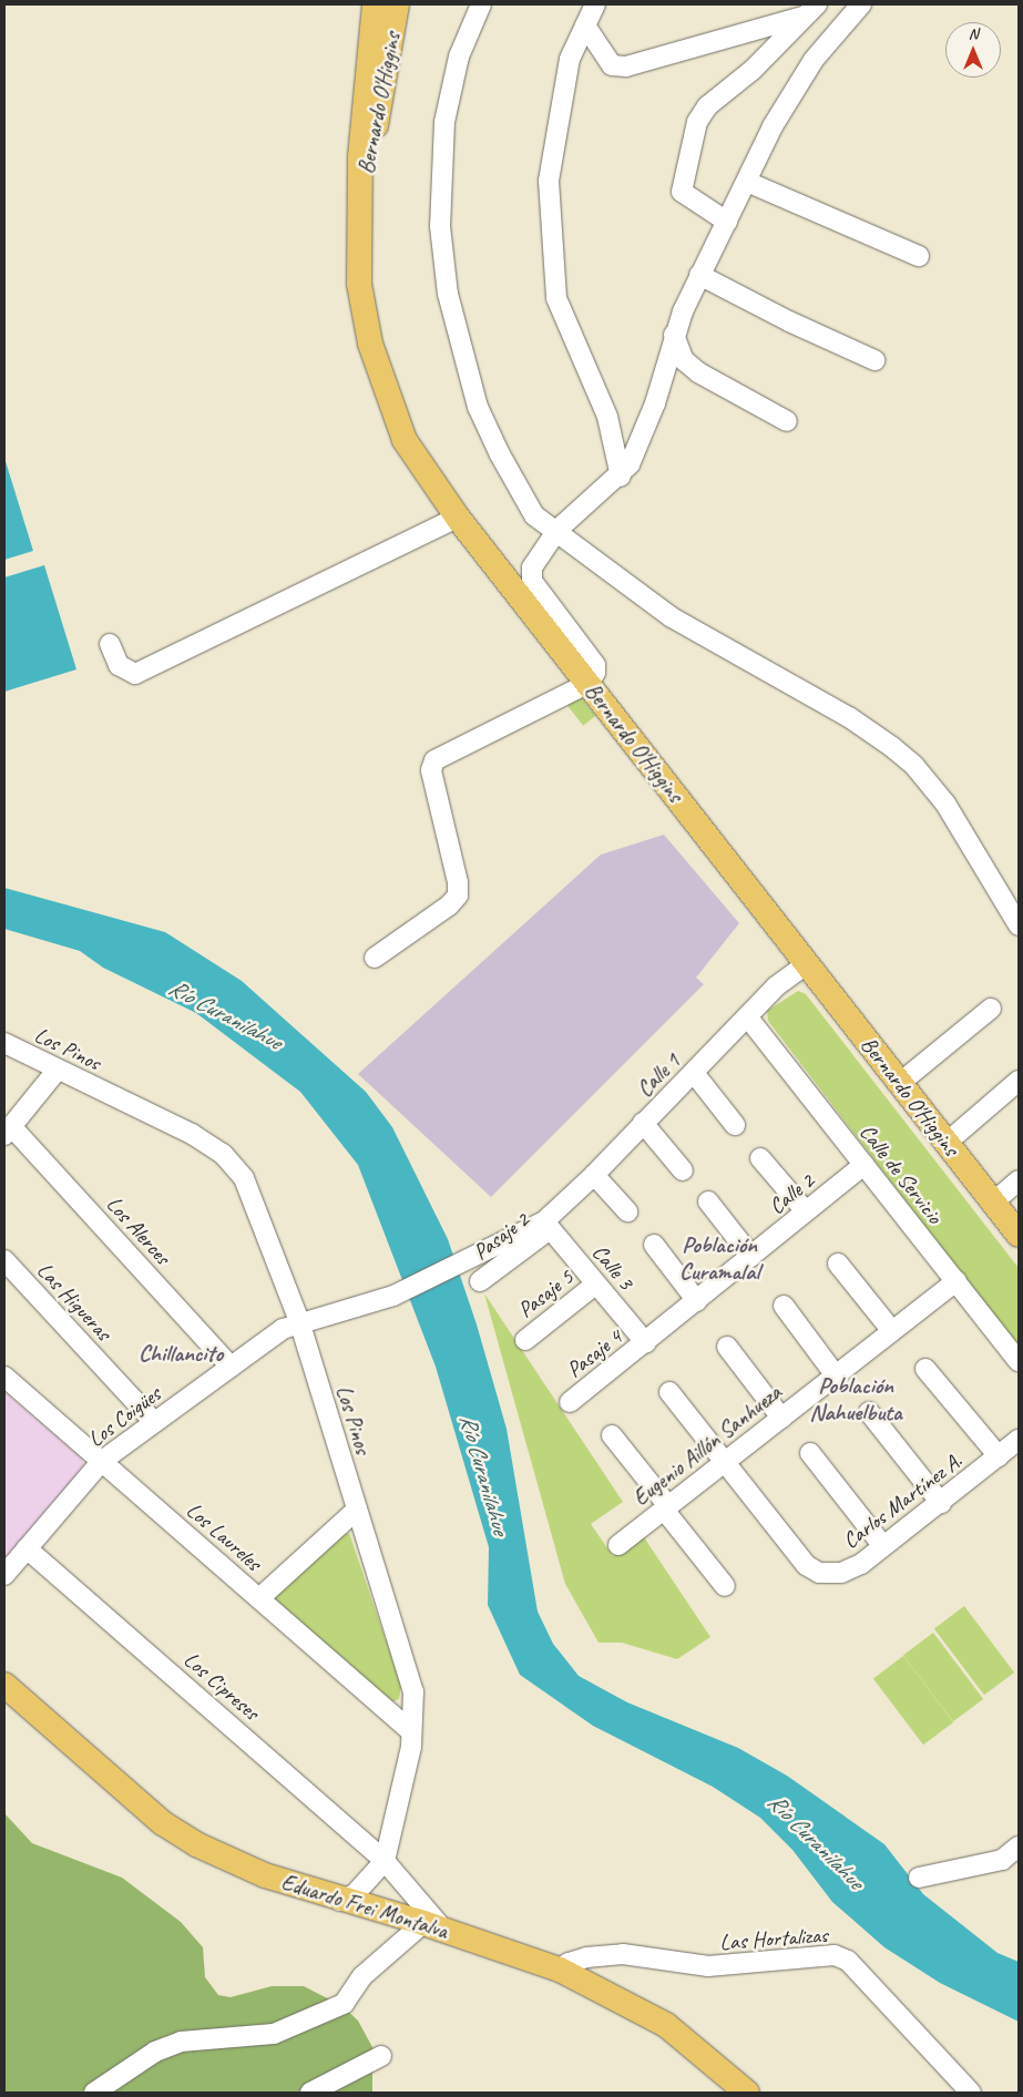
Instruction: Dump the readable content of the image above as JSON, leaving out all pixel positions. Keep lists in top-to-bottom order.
{
  "streets": {
    "main road": ["Bernardo O'Higgins", "Eduardo Frei Montalva"],
    "street": [
      "Los Pinos",
      "Calle 1",
      "Calle de Servicio",
      "Calle 2",
      "Los Alerces",
      "Pasaje 2",
      "Calle 3",
      "Pasaje 5",
      "Las Higueras",
      "Pasaje 4",
      "Los Coigües",
      "Eugenio Aillón Sanhueza",
      "Carlos Martínez A.",
      "Los Laureles",
      "Los Cipreses",
      "Las Hortalizas"
    ]
  },
  "crossings": [
    ["Bernardo O'Higgins", "Calle 1"],
    ["Los Pinos", "Los Coigües"],
    ["Los Pinos", "Los Laureles"],
    ["Los Pinos", "Los Cipreses"],
    ["Calle 1", "Calle de Servicio"],
    ["Calle 1", "Pasaje 2"],
    ["Calle 1", "Calle 3"],
    ["Calle 1", "Los Coigües"],
    ["Calle de Servicio", "Calle 2"],
    ["Calle de Servicio", "Eugenio Aillón Sanhueza"],
    ["Calle 2", "Calle 3"],
    ["Calle 2", "Pasaje 4"],
    ["Los Alerces", "Los Coigües"],
    ["Pasaje 2", "Calle 3"],
    ["Pasaje 2", "Los Coigües"],
    ["Calle 3", "Pasaje 5"],
    ["Calle 3", "Pasaje 4"],
    ["Calle 3", "Los Coigües"],
    ["Las Higueras", "Los Coigües"],
    ["Los Coigües", "Los Laureles"],
    ["Los Coigües", "Los Cipreses"],
    ["Eugenio Aillón Sanhueza", "Carlos Martínez A."],
    ["Eduardo Frei Montalva", "Las Hortalizas"]
  ],
  "districts": ["Población Curamalal", "Chillancito", "Población Nahuelbuta"],
  "water": ["Río Curanilahue"],
  "north": "top"
}
